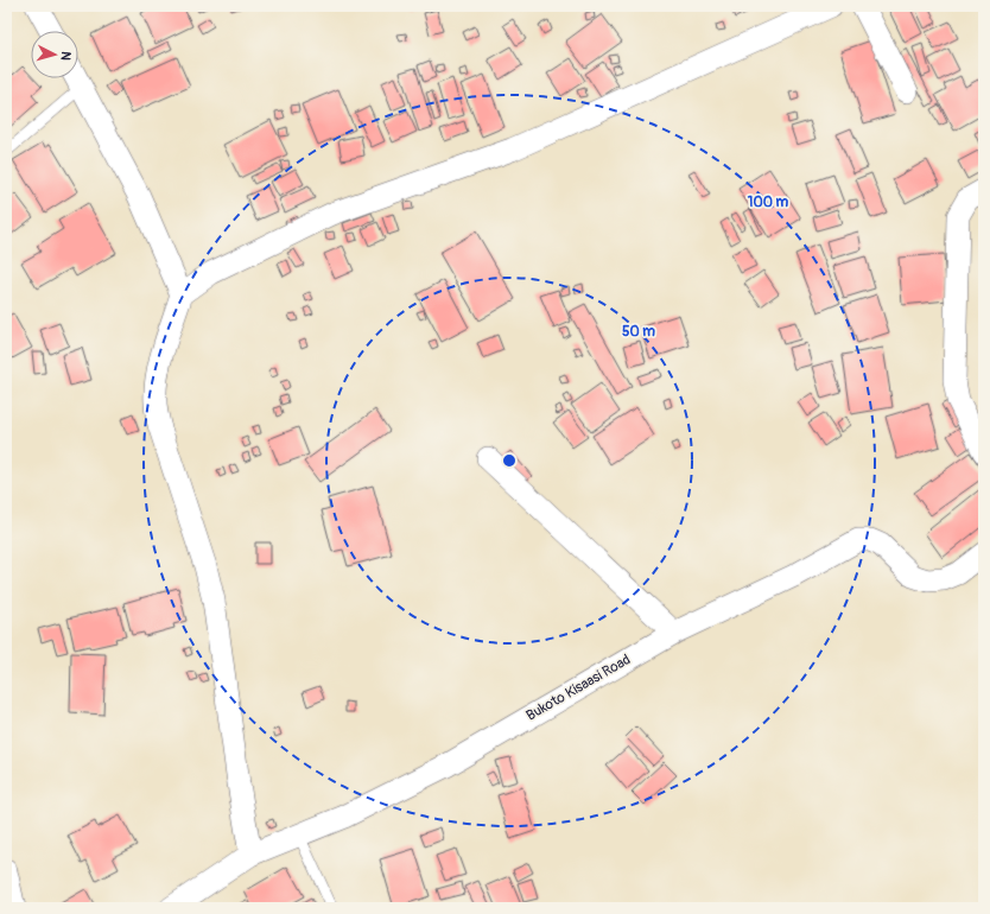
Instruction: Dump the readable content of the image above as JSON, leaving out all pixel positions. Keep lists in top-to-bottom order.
{
  "streets": {
    "street": ["Bukoto Kisaasi Road"]
  },
  "north": "right",
  "rings": ["100 m", "50 m"]
}
